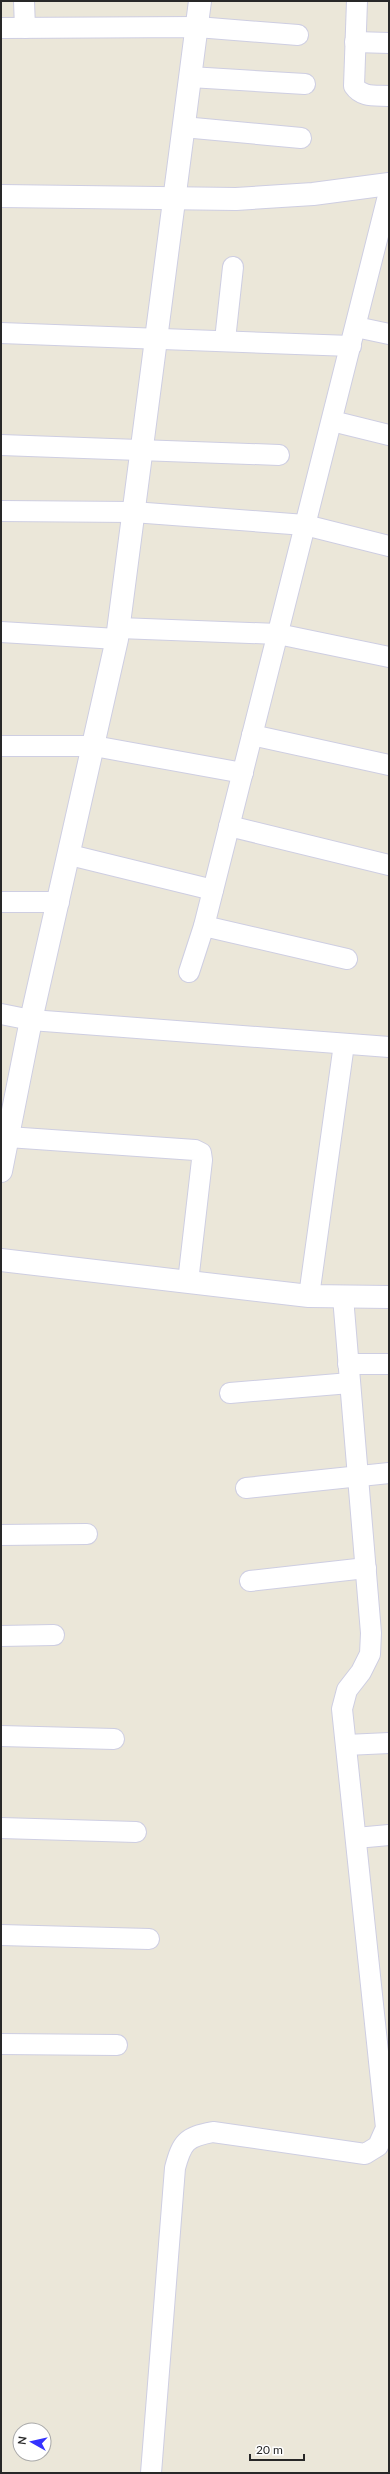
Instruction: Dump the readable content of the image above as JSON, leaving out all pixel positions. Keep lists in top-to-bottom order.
{
  "scale_bar": "20 m",
  "north": "left"
}
